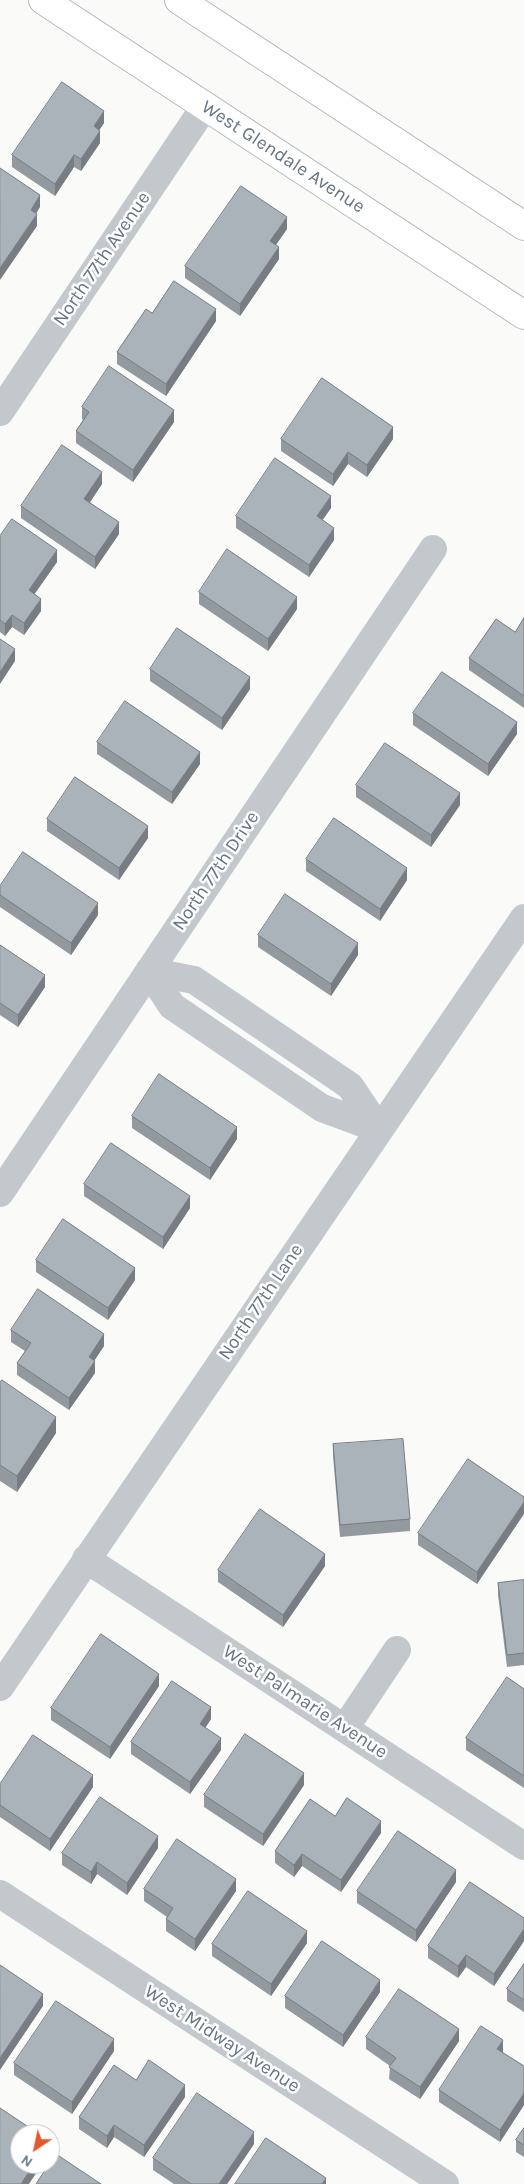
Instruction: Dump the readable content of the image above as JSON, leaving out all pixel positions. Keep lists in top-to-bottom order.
{
  "streets": {
    "main road": ["West Glendale Avenue"],
    "street": [
      "North 77th Avenue",
      "North 77th Drive",
      "North 77th Lane",
      "West Palmarie Avenue",
      "West Midway Avenue"
    ]
  },
  "crossings": [
    ["West Glendale Avenue", "North 77th Avenue"],
    ["North 77th Lane", "West Palmarie Avenue"]
  ],
  "north": "bottom left"
}
